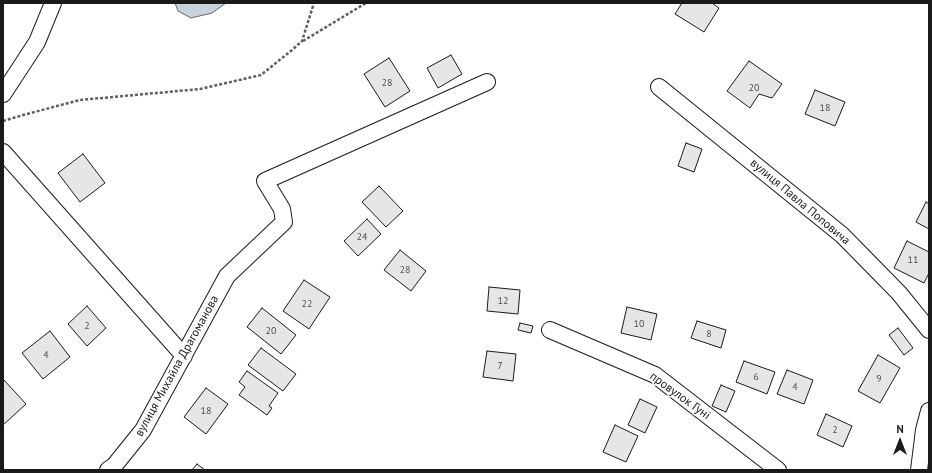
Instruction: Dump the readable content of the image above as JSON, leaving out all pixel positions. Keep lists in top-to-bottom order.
{
  "streets": {
    "street": ["вулиця Павла Поповича", "вулиця Михайла Драгоманова", "провулок Гуні"]
  },
  "house_numbers": [
    "28",
    "20",
    "18",
    "24",
    "11",
    "28",
    "12",
    "22",
    "10",
    "2",
    "20",
    "8",
    "4",
    "7",
    "6",
    "9",
    "4",
    "18",
    "2"
  ],
  "north": "top"
}
